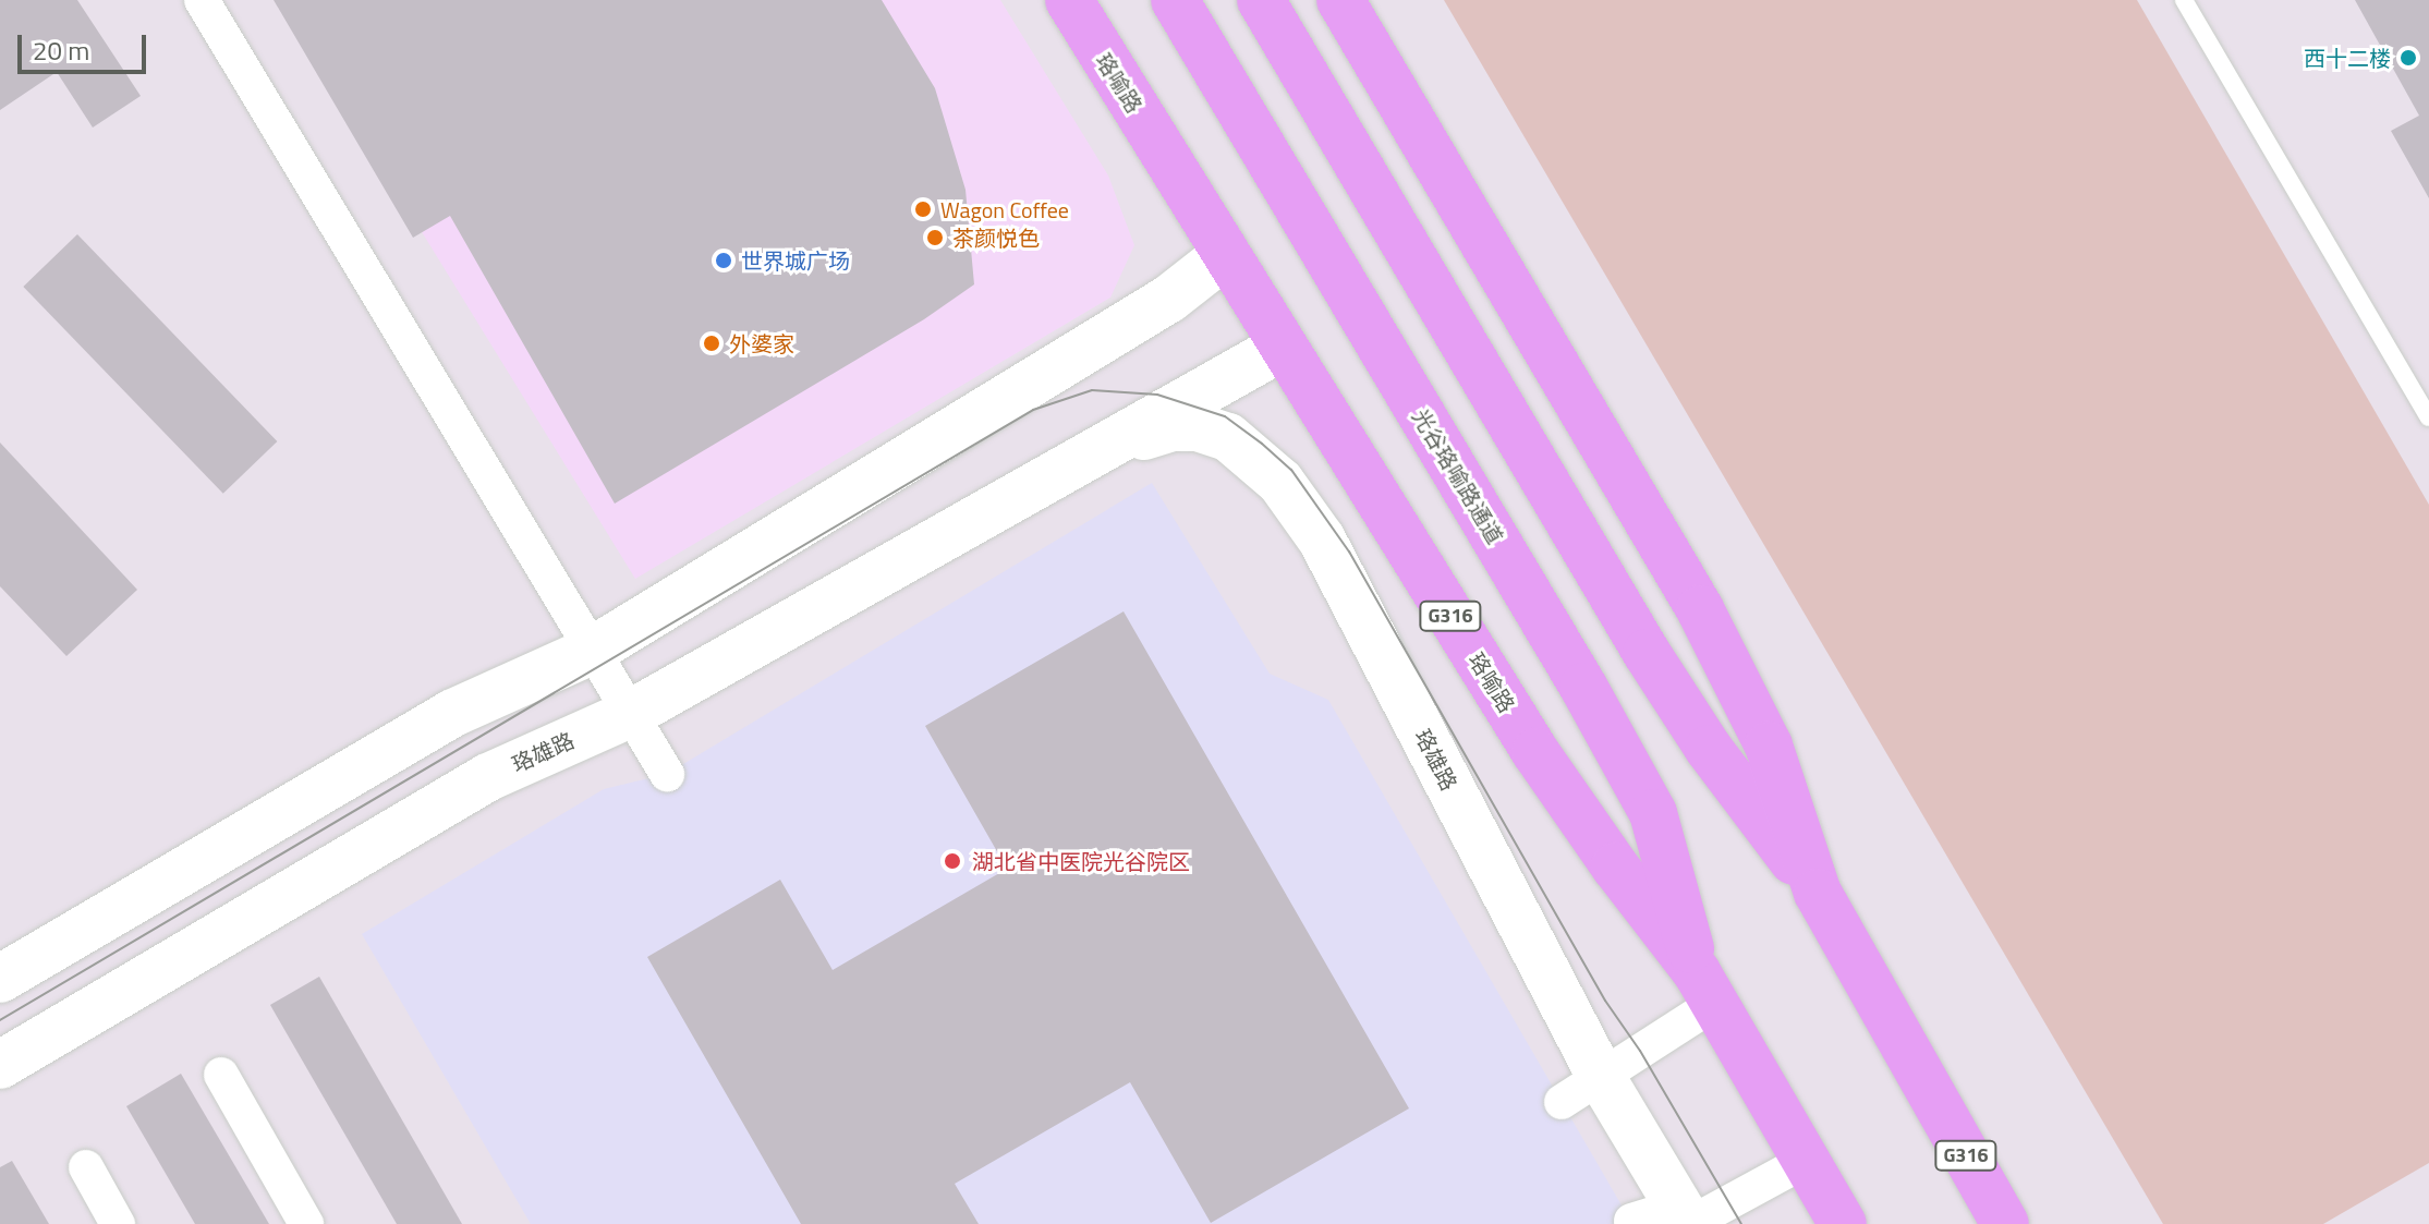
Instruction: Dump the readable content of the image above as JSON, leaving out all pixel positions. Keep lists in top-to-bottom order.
{
  "streets": {
    "highway": ["珞喻路", "光谷珞喻路通道", "G316"],
    "main road": ["珞雄路"]
  },
  "crossings": [
    ["珞喻路", "光谷珞喻路通道"],
    ["珞喻路", "珞雄路"]
  ],
  "places": [
    "西十二楼",
    "Wagon Coffee",
    "茶颜悦色",
    "世界城广场",
    "外婆家",
    "湖北省中医院光谷院区"
  ],
  "scale_bar": "20 m"
}
